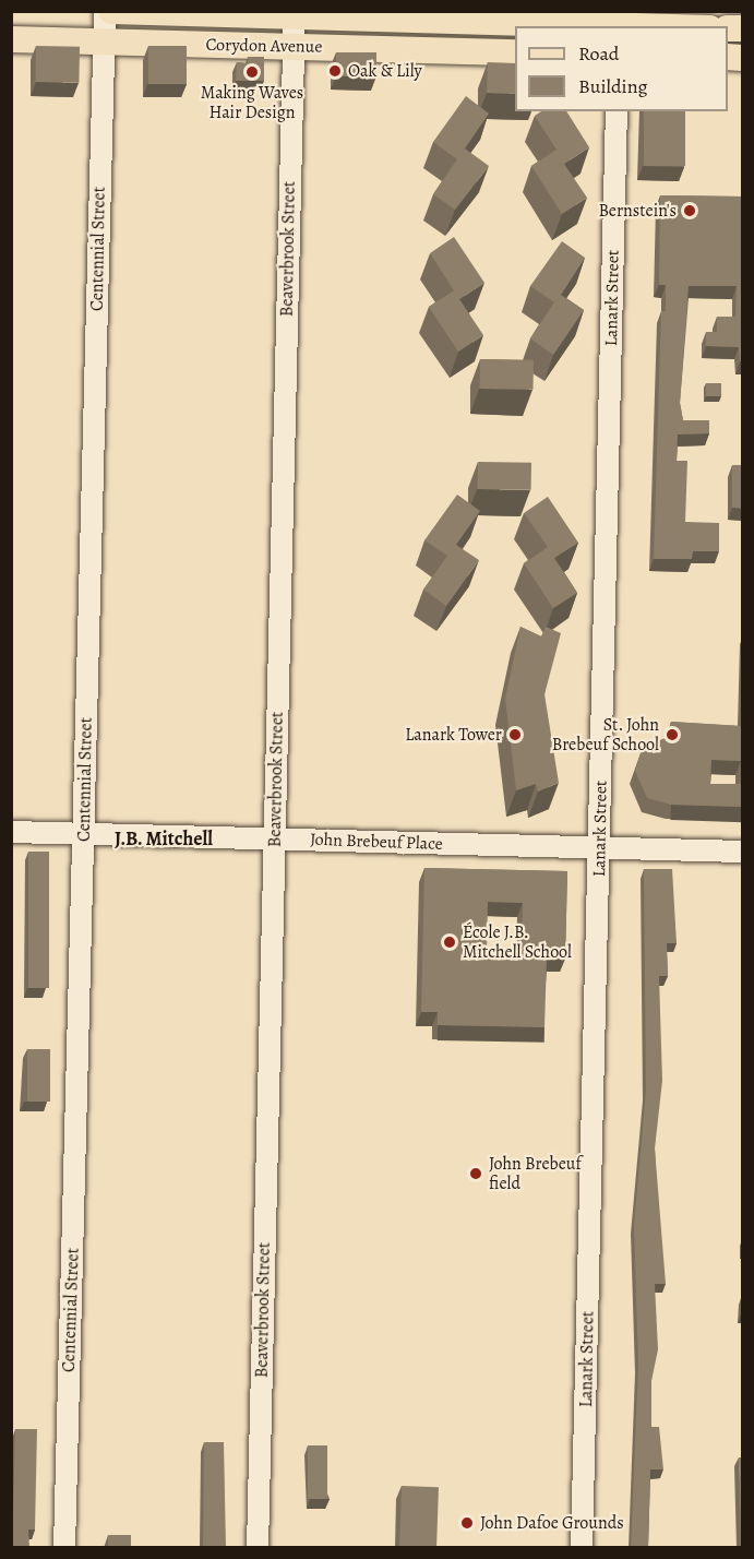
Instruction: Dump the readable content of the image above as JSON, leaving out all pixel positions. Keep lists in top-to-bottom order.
{
  "streets": {
    "main road": ["Corydon Avenue"],
    "street": [
      "Centennial Street",
      "Beaverbrook Street",
      "Lanark Street",
      "John Brebeuf Place"
    ]
  },
  "crossings": [
    ["Corydon Avenue", "Centennial Street"],
    ["Corydon Avenue", "Beaverbrook Street"],
    ["Centennial Street", "John Brebeuf Place"],
    ["Beaverbrook Street", "John Brebeuf Place"],
    ["Lanark Street", "John Brebeuf Place"]
  ],
  "districts": ["J.B. Mitchell"],
  "places": [
    "Oak & Lily",
    "Making Waves Hair Design",
    "Bernstein's",
    "Lanark Tower",
    "St. John Brebeuf School",
    "École J.B. Mitchell School",
    "John Brebeuf field",
    "John Dafoe Grounds"
  ],
  "legend": ["Road", "Building"]
}
